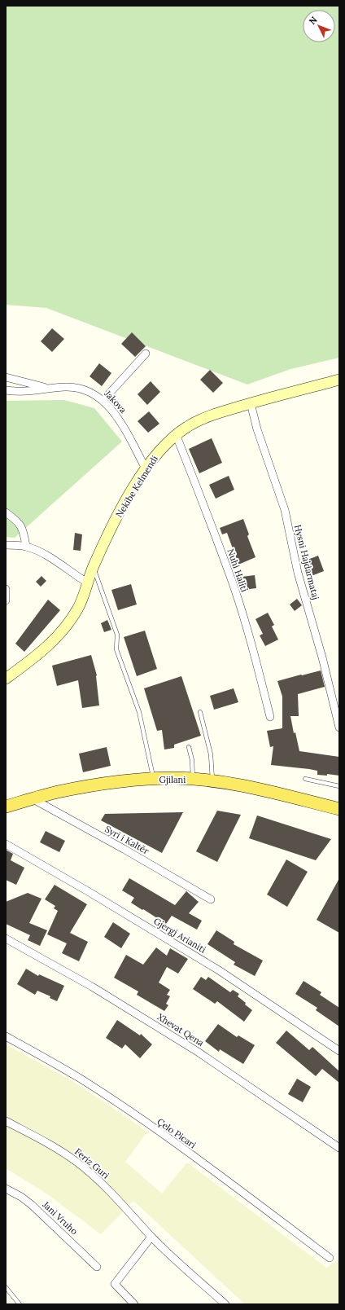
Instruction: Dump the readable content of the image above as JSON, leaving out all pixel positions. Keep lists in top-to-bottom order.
{
  "streets": {
    "main road": ["Gjilani"],
    "street": [
      "Jakova",
      "Nekibe Kelmendi",
      "Hysni Hajdarmataj",
      "Nuhi Haliti",
      "Syri i Kaltër",
      "Gjergj Arianiti",
      "Xhevat Qena",
      "Çelo Picari",
      "Feriz Guri",
      "Jani Vruho"
    ]
  },
  "crossings": [
    ["Jakova", "Nekibe Kelmendi"],
    ["Nekibe Kelmendi", "Hysni Hajdarmataj"],
    ["Nekibe Kelmendi", "Nuhi Haliti"],
    ["Gjilani", "Syri i Kaltër"]
  ],
  "north": "top left"
}
